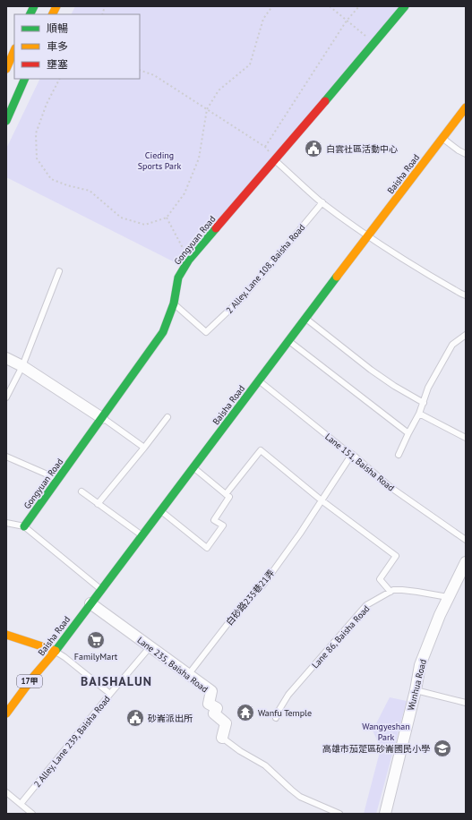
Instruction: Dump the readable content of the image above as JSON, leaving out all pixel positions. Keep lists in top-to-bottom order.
{
  "streets": {
    "street": [
      "Baisha Road",
      "Gongyuan Road",
      "Lane 235, Baisha Road",
      "17甲",
      "Wunhua Road"
    ],
    "lane": [
      "2 Alley, Lane 108, Baisha Road",
      "Lane 151, Baisha Road",
      "白砂路235巷21弄",
      "Lane 86, Baisha Road",
      "2 Alley, Lane 239, Baisha Road"
    ]
  },
  "crossings": [
    ["Baisha Road", "Lane 151, Baisha Road"],
    ["Baisha Road", "Lane 235, Baisha Road"],
    ["Gongyuan Road", "2 Alley, Lane 108, Baisha Road"],
    ["Lane 151, Baisha Road", "白砂路235巷21弄"],
    ["白砂路235巷21弄", "Lane 235, Baisha Road"],
    ["Lane 86, Baisha Road", "Wunhua Road"],
    ["Lane 235, Baisha Road", "2 Alley, Lane 239, Baisha Road"]
  ],
  "districts": ["BAISHALUN"],
  "parks": ["Cieding Sports Park", "Wangyeshan Park"],
  "places": {
    "public building": ["白雲社區活動中心", "砂崙派出所"],
    "supermarket": ["FamilyMart"],
    "temple": ["Wanfu Temple"],
    "school or university": ["高雄市茄萣區砂崙國民小學"]
  },
  "legend": ["順暢", "車多", "壅塞"]
}
